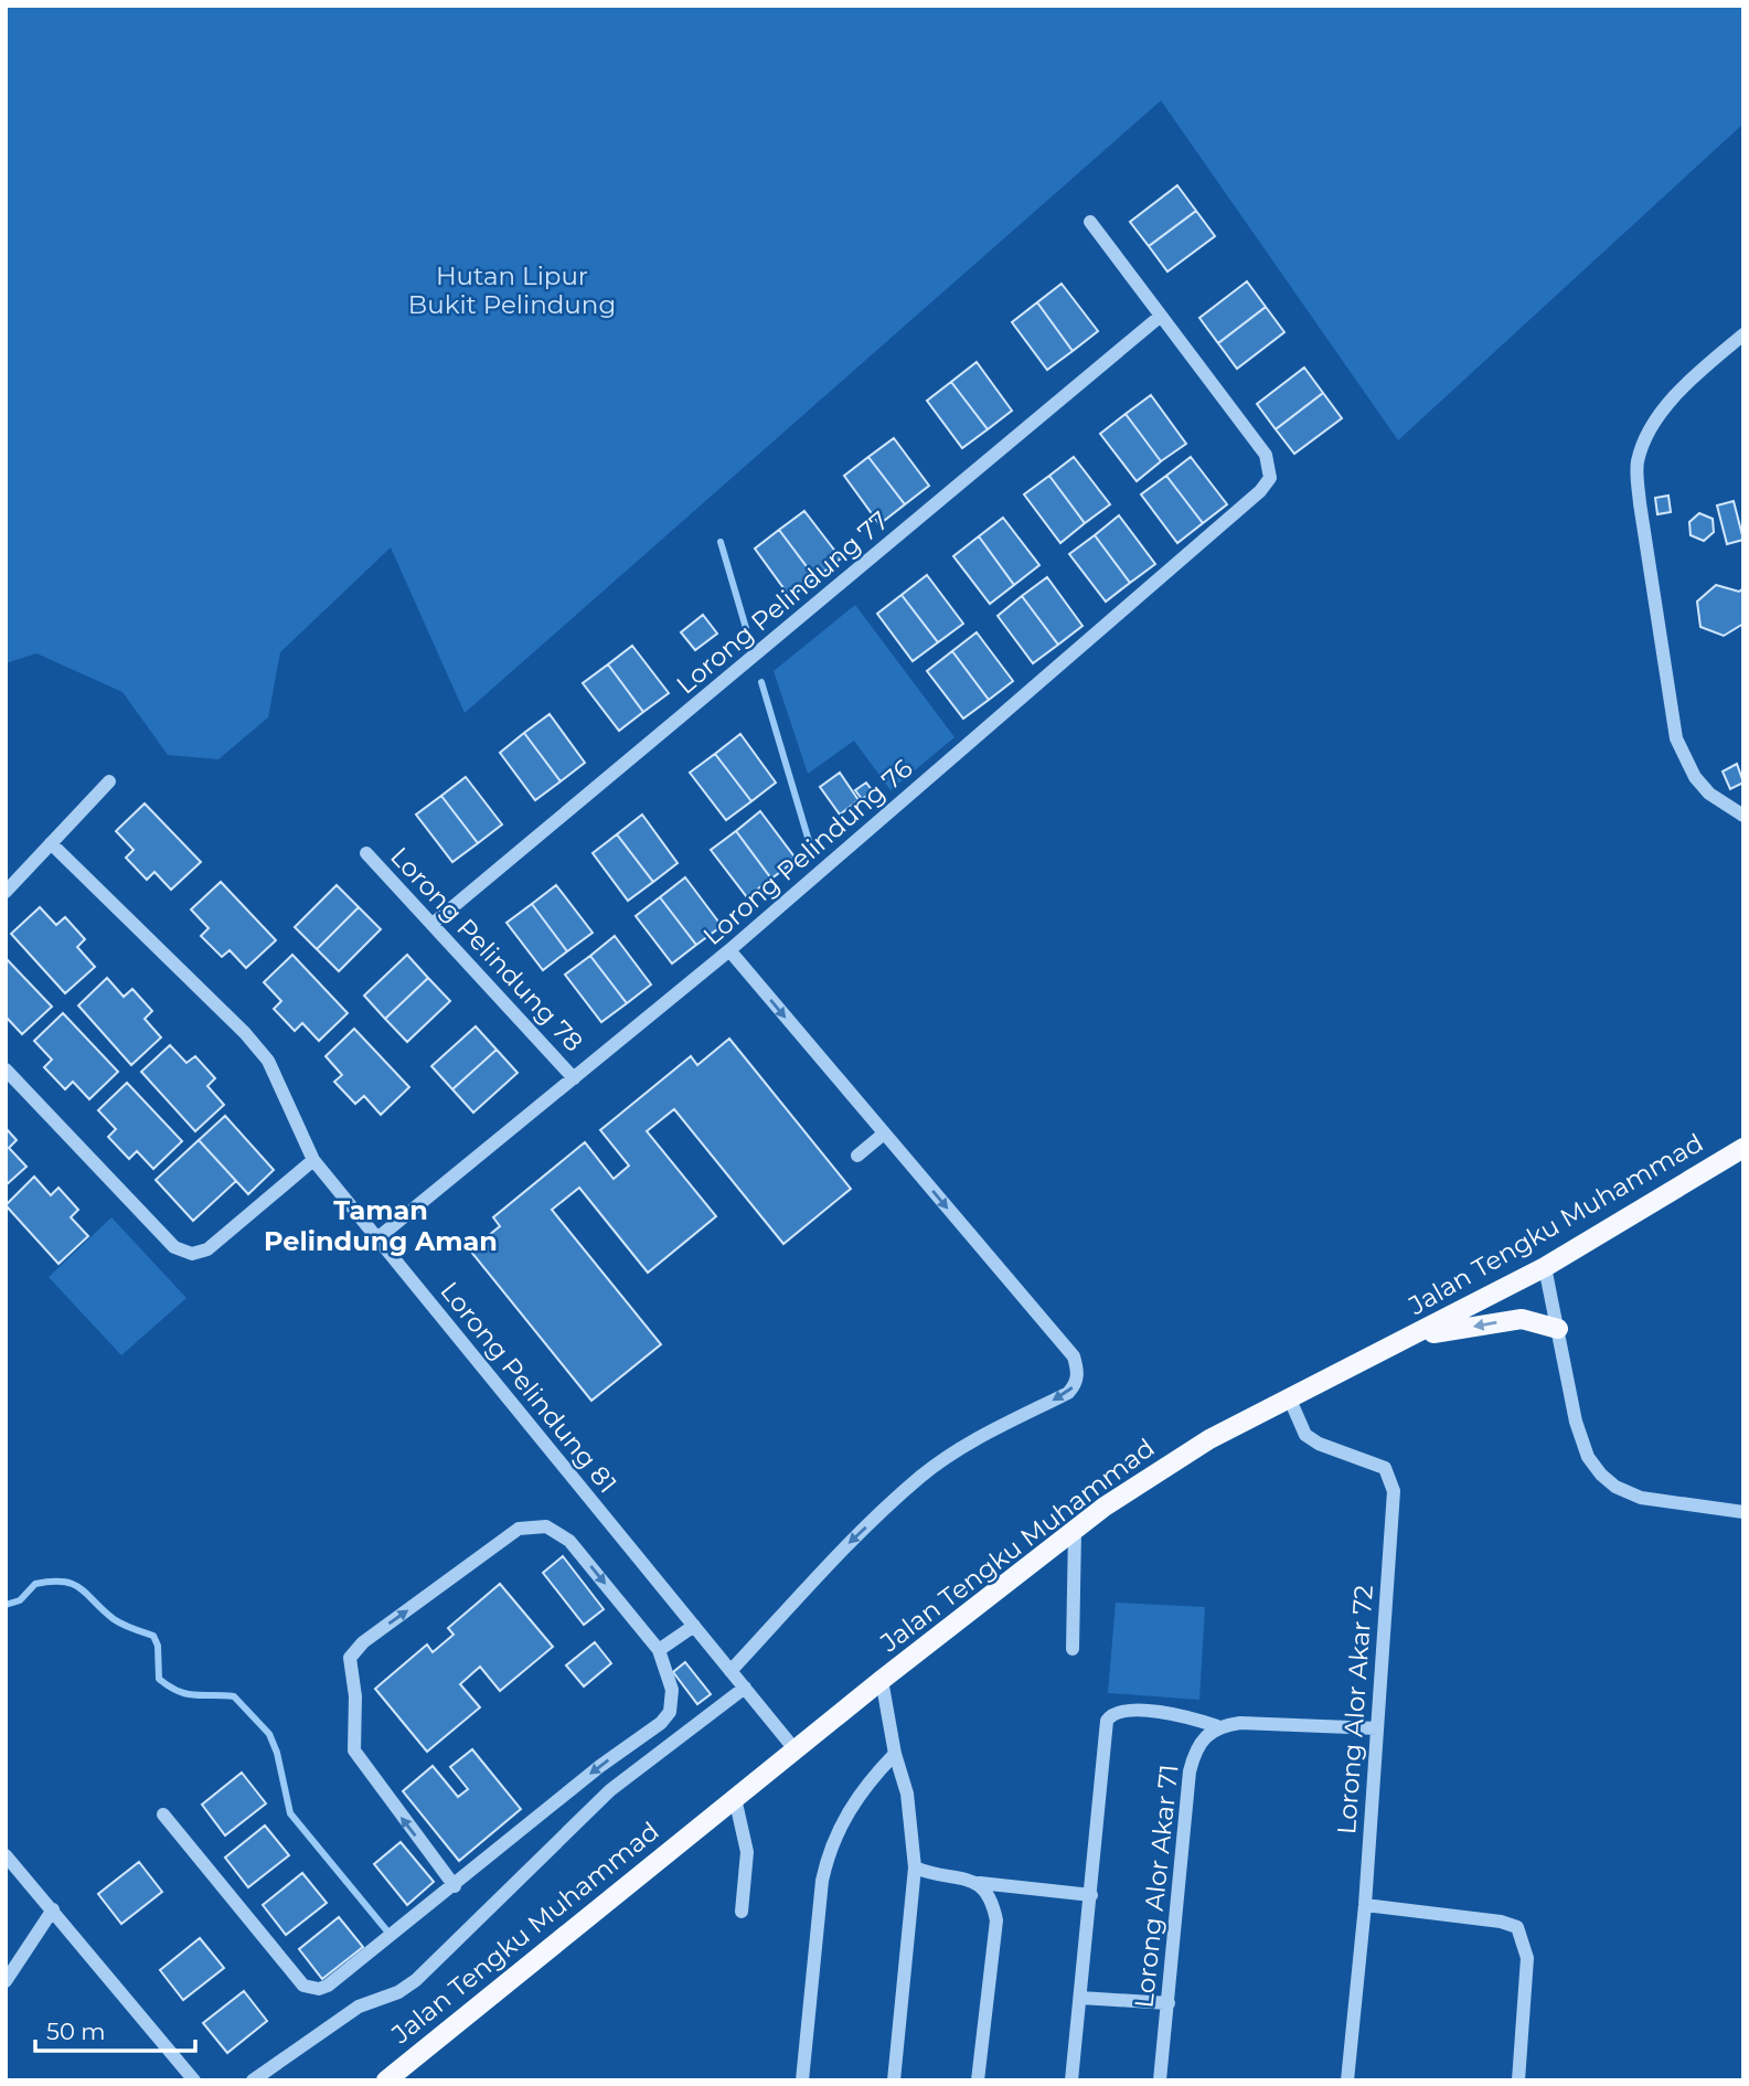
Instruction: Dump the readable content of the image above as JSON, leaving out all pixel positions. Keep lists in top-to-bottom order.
{
  "streets": {
    "main road": ["Jalan Tengku Muhammad"],
    "street": [
      "Lorong Pelindung 77",
      "Lorong Pelindung 76",
      "Lorong Pelindung 78",
      "Lorong Pelindung 81",
      "Lorong Alor Akar 72",
      "Lorong Alor Akar 71"
    ]
  },
  "crossings": [
    ["Lorong Pelindung 77", "Lorong Pelindung 76"],
    ["Lorong Pelindung 77", "Lorong Pelindung 78"],
    ["Lorong Pelindung 76", "Lorong Pelindung 78"],
    ["Lorong Pelindung 76", "Lorong Pelindung 81"],
    ["Jalan Tengku Muhammad", "Lorong Pelindung 81"],
    ["Jalan Tengku Muhammad", "Lorong Alor Akar 72"]
  ],
  "districts": ["Taman Pelindung Aman"],
  "parks": ["Hutan Lipur Bukit Pelindung"],
  "scale_bar": "50 m"
}
